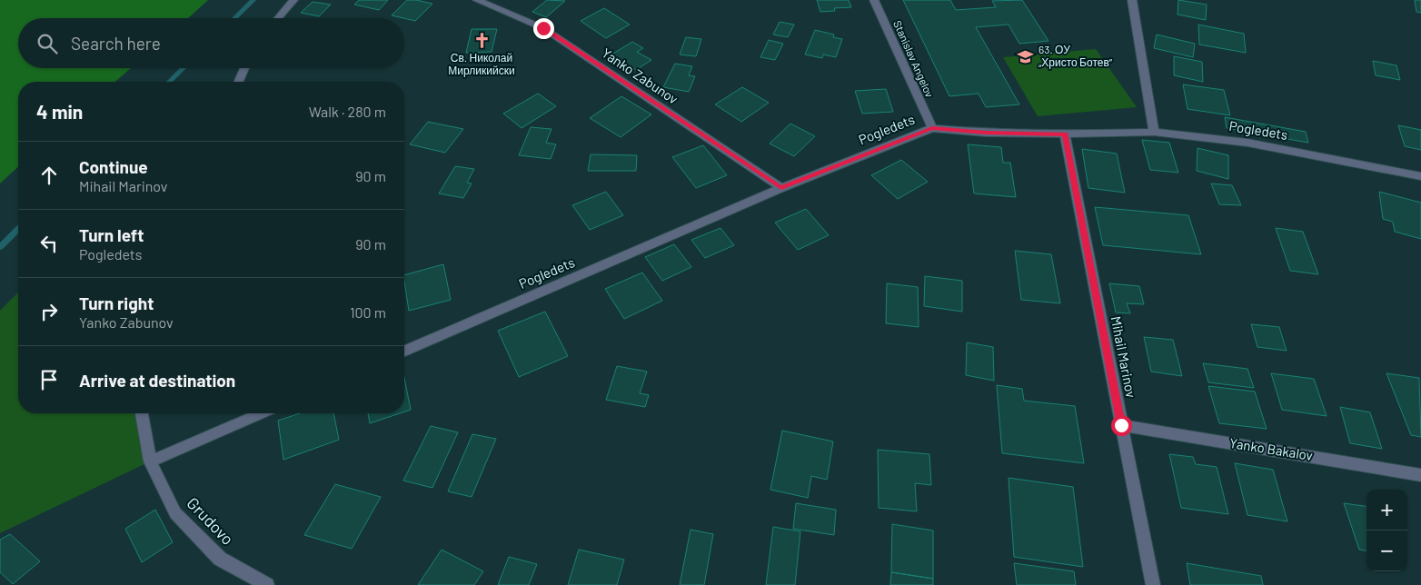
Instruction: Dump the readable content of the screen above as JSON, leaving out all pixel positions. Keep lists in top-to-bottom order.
{
  "streets": {
    "street": [
      "Stanislav Angelov",
      "Yanko Zabunov",
      "Pogledets",
      "Mihail Marinov",
      "Yanko Bakalov",
      "Grudovo"
    ]
  },
  "crossings": [
    ["Stanislav Angelov", "Pogledets"],
    ["Yanko Zabunov", "Pogledets"],
    ["Pogledets", "Mihail Marinov"],
    ["Mihail Marinov", "Yanko Bakalov"]
  ],
  "places": {
    "church": ["Св. Николай Мирликийски"],
    "school or university": ["63. ОУ „Христо Ботев“"]
  },
  "page": {
    "search": "Search here",
    "heading": ["4 min", "Walk · 280 m"],
    "list": [
      ["Continue", "Mihail Marinov", "90 m"],
      ["Turn left", "Pogledets", "90 m"],
      ["Turn right", "Yanko Zabunov", "100 m"],
      "Arrive at destination"
    ],
    "map_buttons": ["+", "−"]
  }
}
